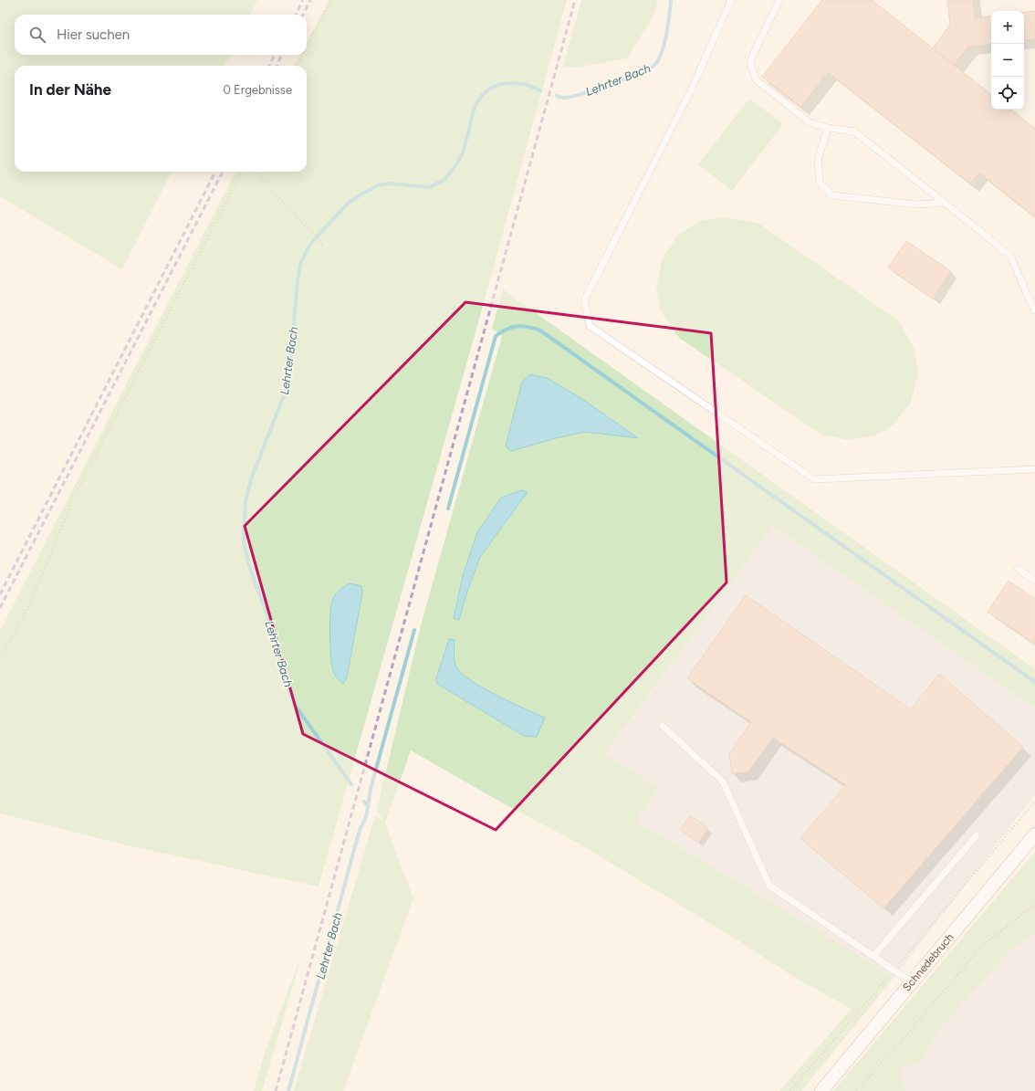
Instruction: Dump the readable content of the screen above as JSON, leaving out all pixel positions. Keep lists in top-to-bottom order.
{
  "streets": {
    "street": ["Schnedebruch"]
  },
  "water": ["Lehrter Bach"],
  "page": {
    "map_buttons": ["+", "−"],
    "search": "Hier suchen",
    "heading": ["In der Nähe", "0 Ergebnisse"]
  }
}
